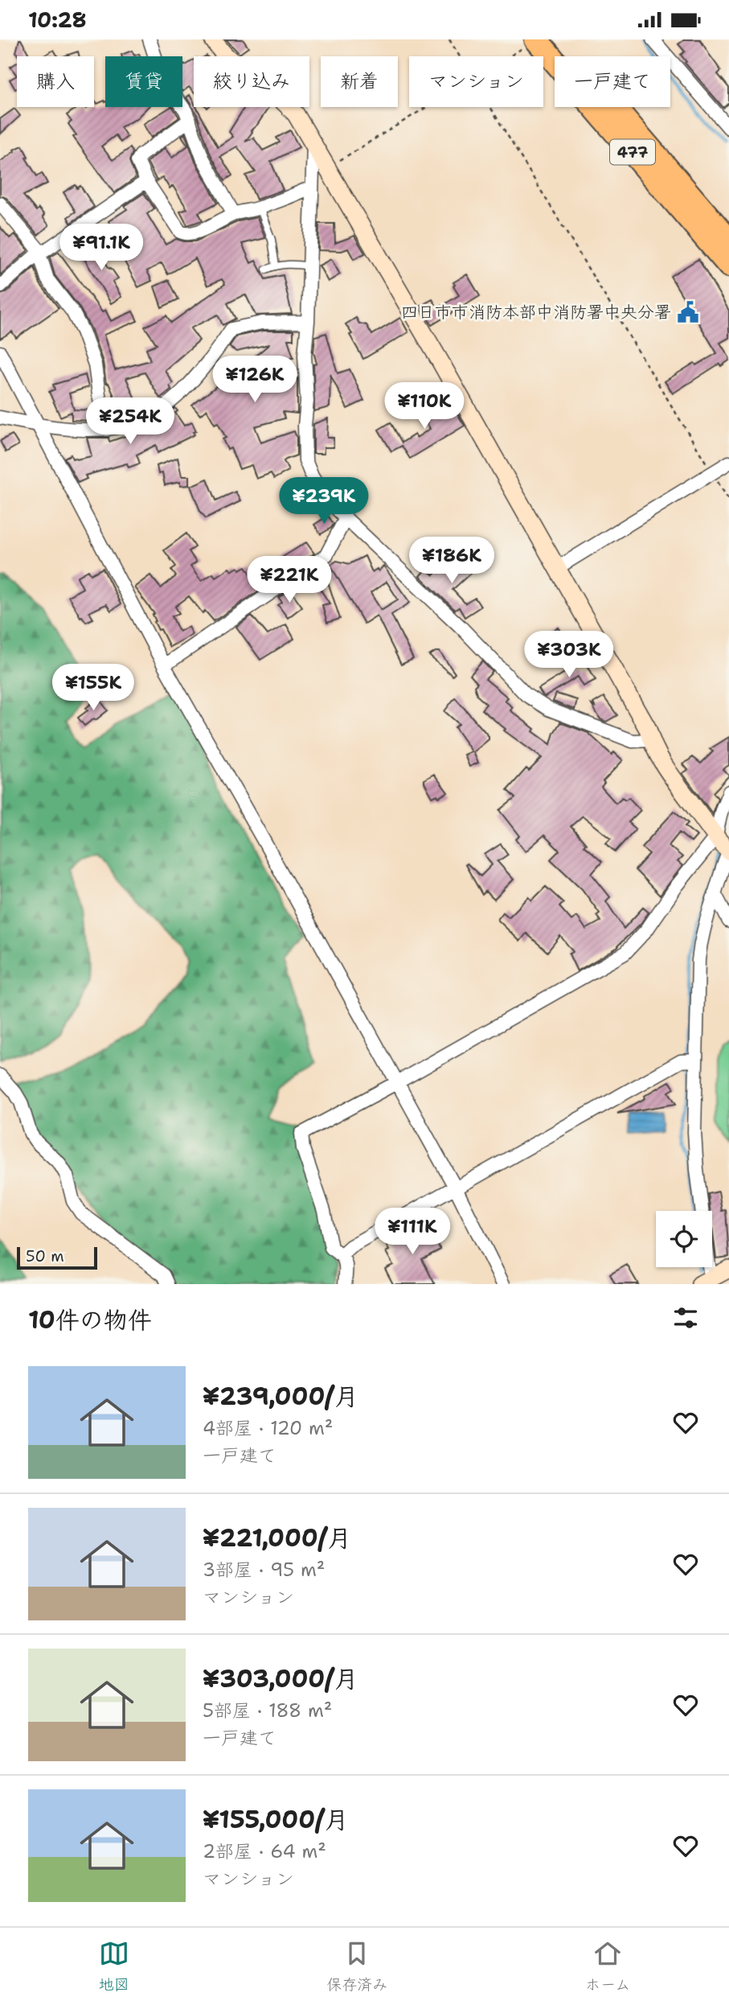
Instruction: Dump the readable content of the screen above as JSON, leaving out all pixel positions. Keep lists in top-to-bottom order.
{
  "streets": {
    "highway": ["477"]
  },
  "places": {
    "public building": ["四日市市消防本部中消防署中央分署"]
  },
  "scale_bar": "50 m",
  "page": {
    "status": "10:28",
    "chip": [
      "購入",
      "賃貸",
      "絞り込み",
      "新着",
      "マンション",
      "一戸建て"
    ],
    "price": [
      "¥91.1K",
      "¥126K",
      "¥110K",
      "¥254K",
      "¥239K",
      "¥186K",
      "¥221K",
      "¥303K",
      "¥155K",
      "¥111K"
    ],
    "scale": "50 m",
    "heading": "10件の物件",
    "list": [
      {
        "name": "¥239,000/月",
        "note": "4部屋 · 120 m² · 一戸建て"
      },
      {
        "name": "¥221,000/月",
        "note": "3部屋 · 95 m² · マンション"
      },
      {
        "name": "¥303,000/月",
        "note": "5部屋 · 188 m² · 一戸建て"
      },
      {
        "name": "¥155,000/月",
        "note": "2部屋 · 64 m² · マンション"
      }
    ],
    "tabs": ["地図", "保存済み", "ホーム"]
  }
}
